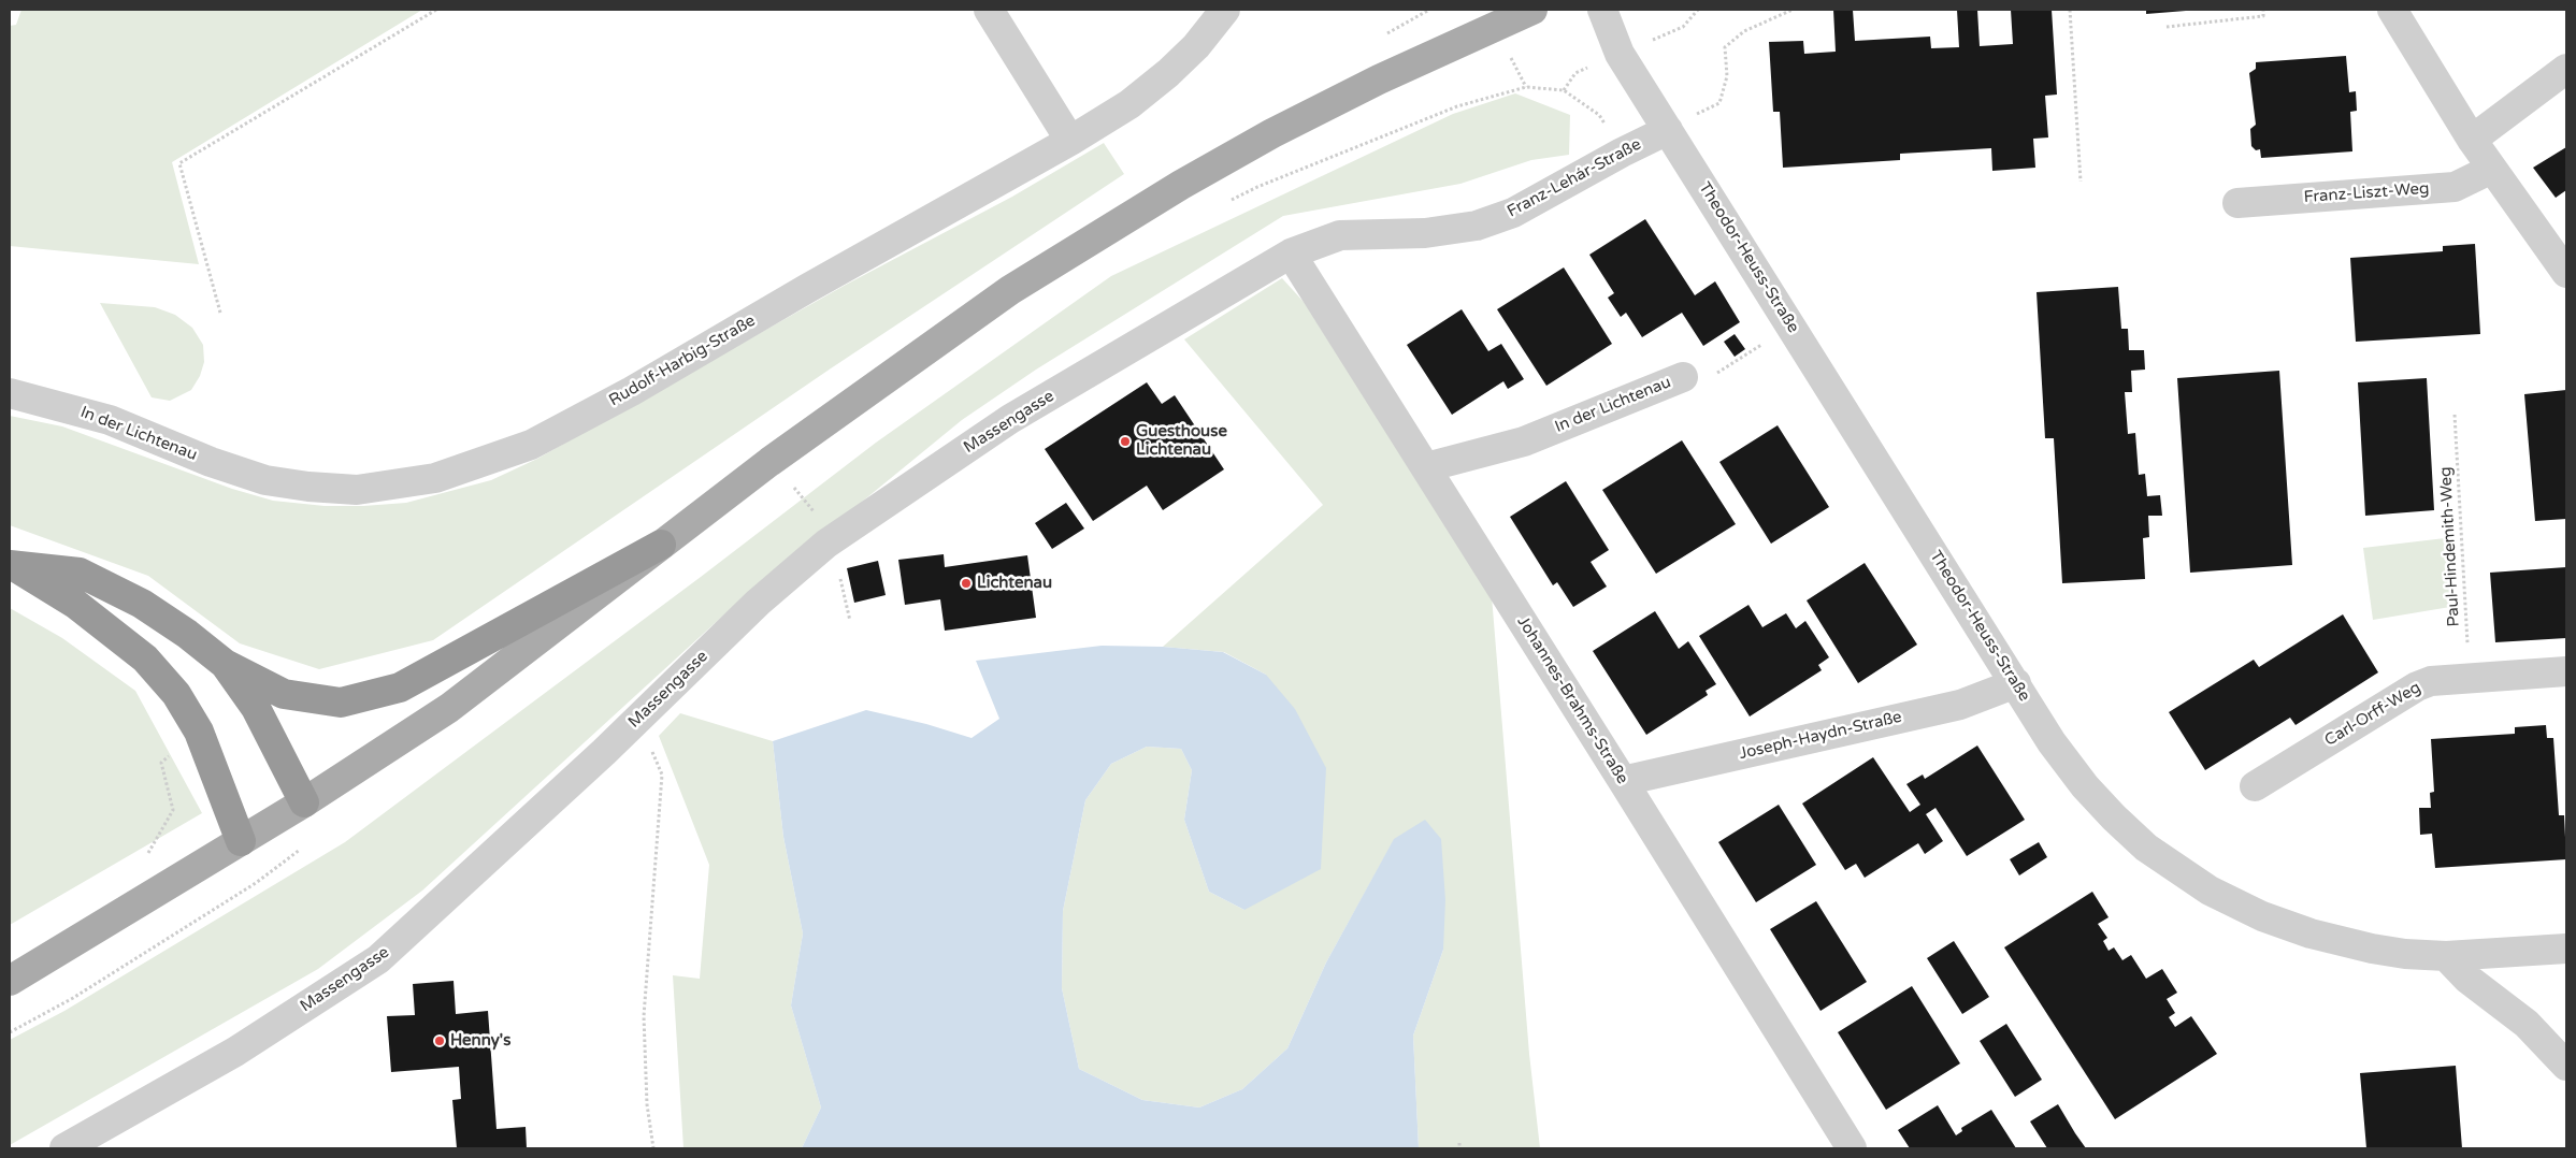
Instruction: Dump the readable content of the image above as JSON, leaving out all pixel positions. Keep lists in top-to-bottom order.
{
  "streets": {
    "street": [
      "Franz-Lehár-Straße",
      "Franz-Liszt-Weg",
      "Theodor-Heuss-Straße",
      "Rudolf-Harbig-Straße",
      "In der Lichtenau",
      "Massengasse",
      "Johannes-Brahms-Straße",
      "Carl-Orff-Weg",
      "Joseph-Haydn-Straße"
    ],
    "path": ["Paul-Hindemith-Weg"]
  },
  "crossings": [
    ["Franz-Lehár-Straße", "Theodor-Heuss-Straße"],
    ["Franz-Lehár-Straße", "Massengasse"],
    ["Franz-Lehár-Straße", "Johannes-Brahms-Straße"],
    ["Theodor-Heuss-Straße", "In der Lichtenau"],
    ["Theodor-Heuss-Straße", "Joseph-Haydn-Straße"],
    ["Rudolf-Harbig-Straße", "In der Lichtenau"],
    ["In der Lichtenau", "Johannes-Brahms-Straße"],
    ["Massengasse", "Johannes-Brahms-Straße"],
    ["Paul-Hindemith-Weg", "Carl-Orff-Weg"],
    ["Johannes-Brahms-Straße", "Joseph-Haydn-Straße"]
  ],
  "places": ["Guesthouse Lichtenau", "Lichtenau", "Henny's"]
}
